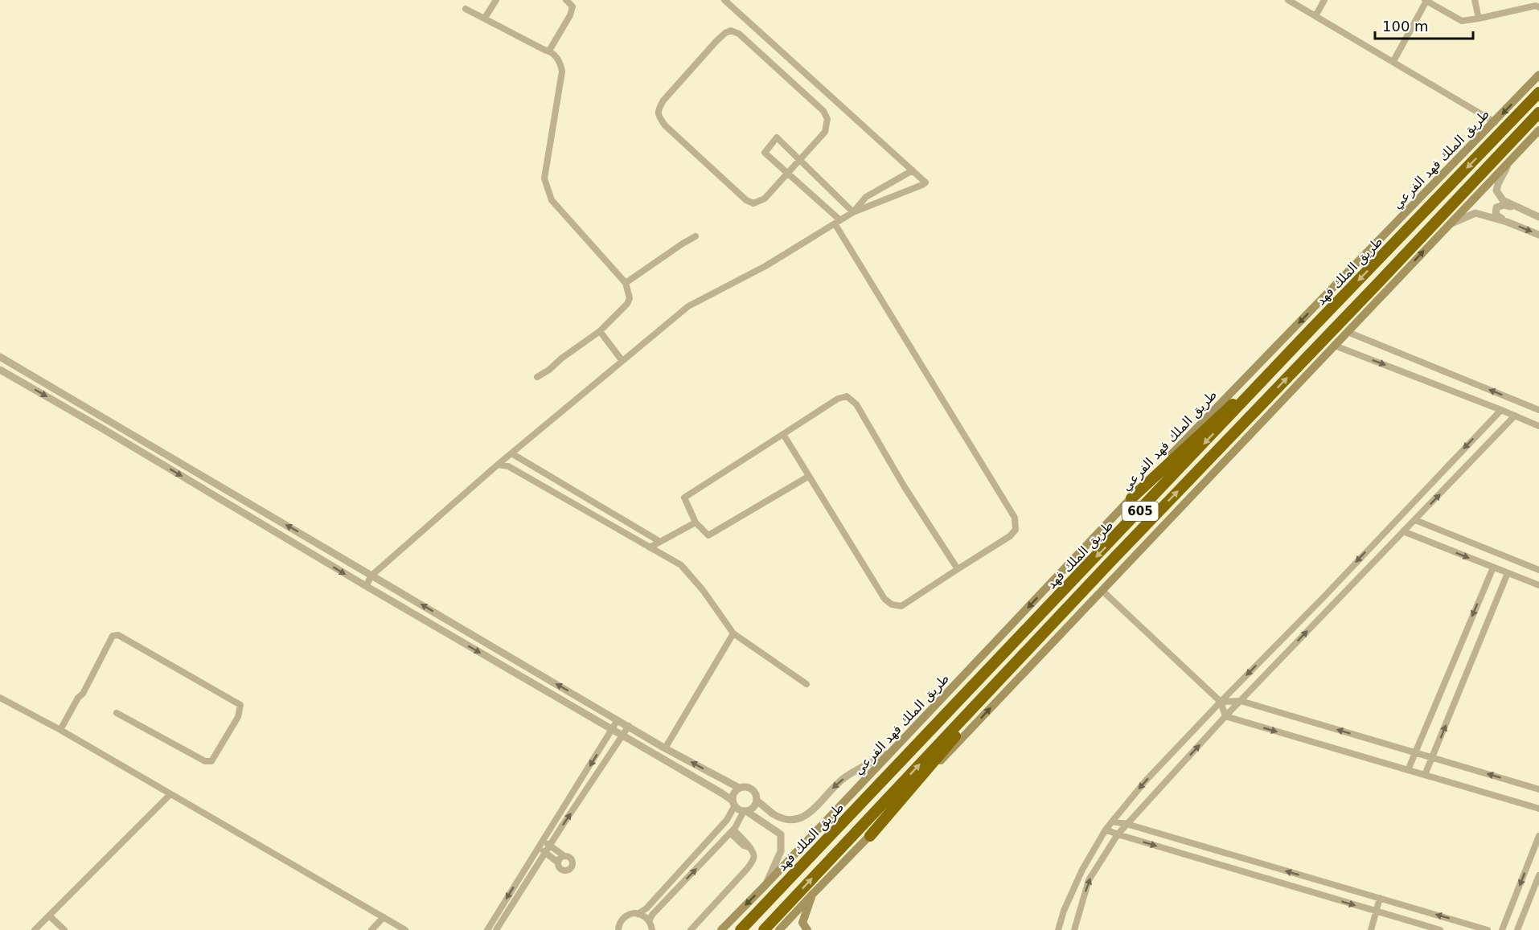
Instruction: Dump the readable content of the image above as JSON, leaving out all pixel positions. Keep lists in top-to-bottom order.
{
  "streets": {
    "highway": ["طريق الملك فهد", "605"],
    "main road": ["طريق الملك فهد الفرعي"]
  },
  "scale_bar": "100 m"
}
